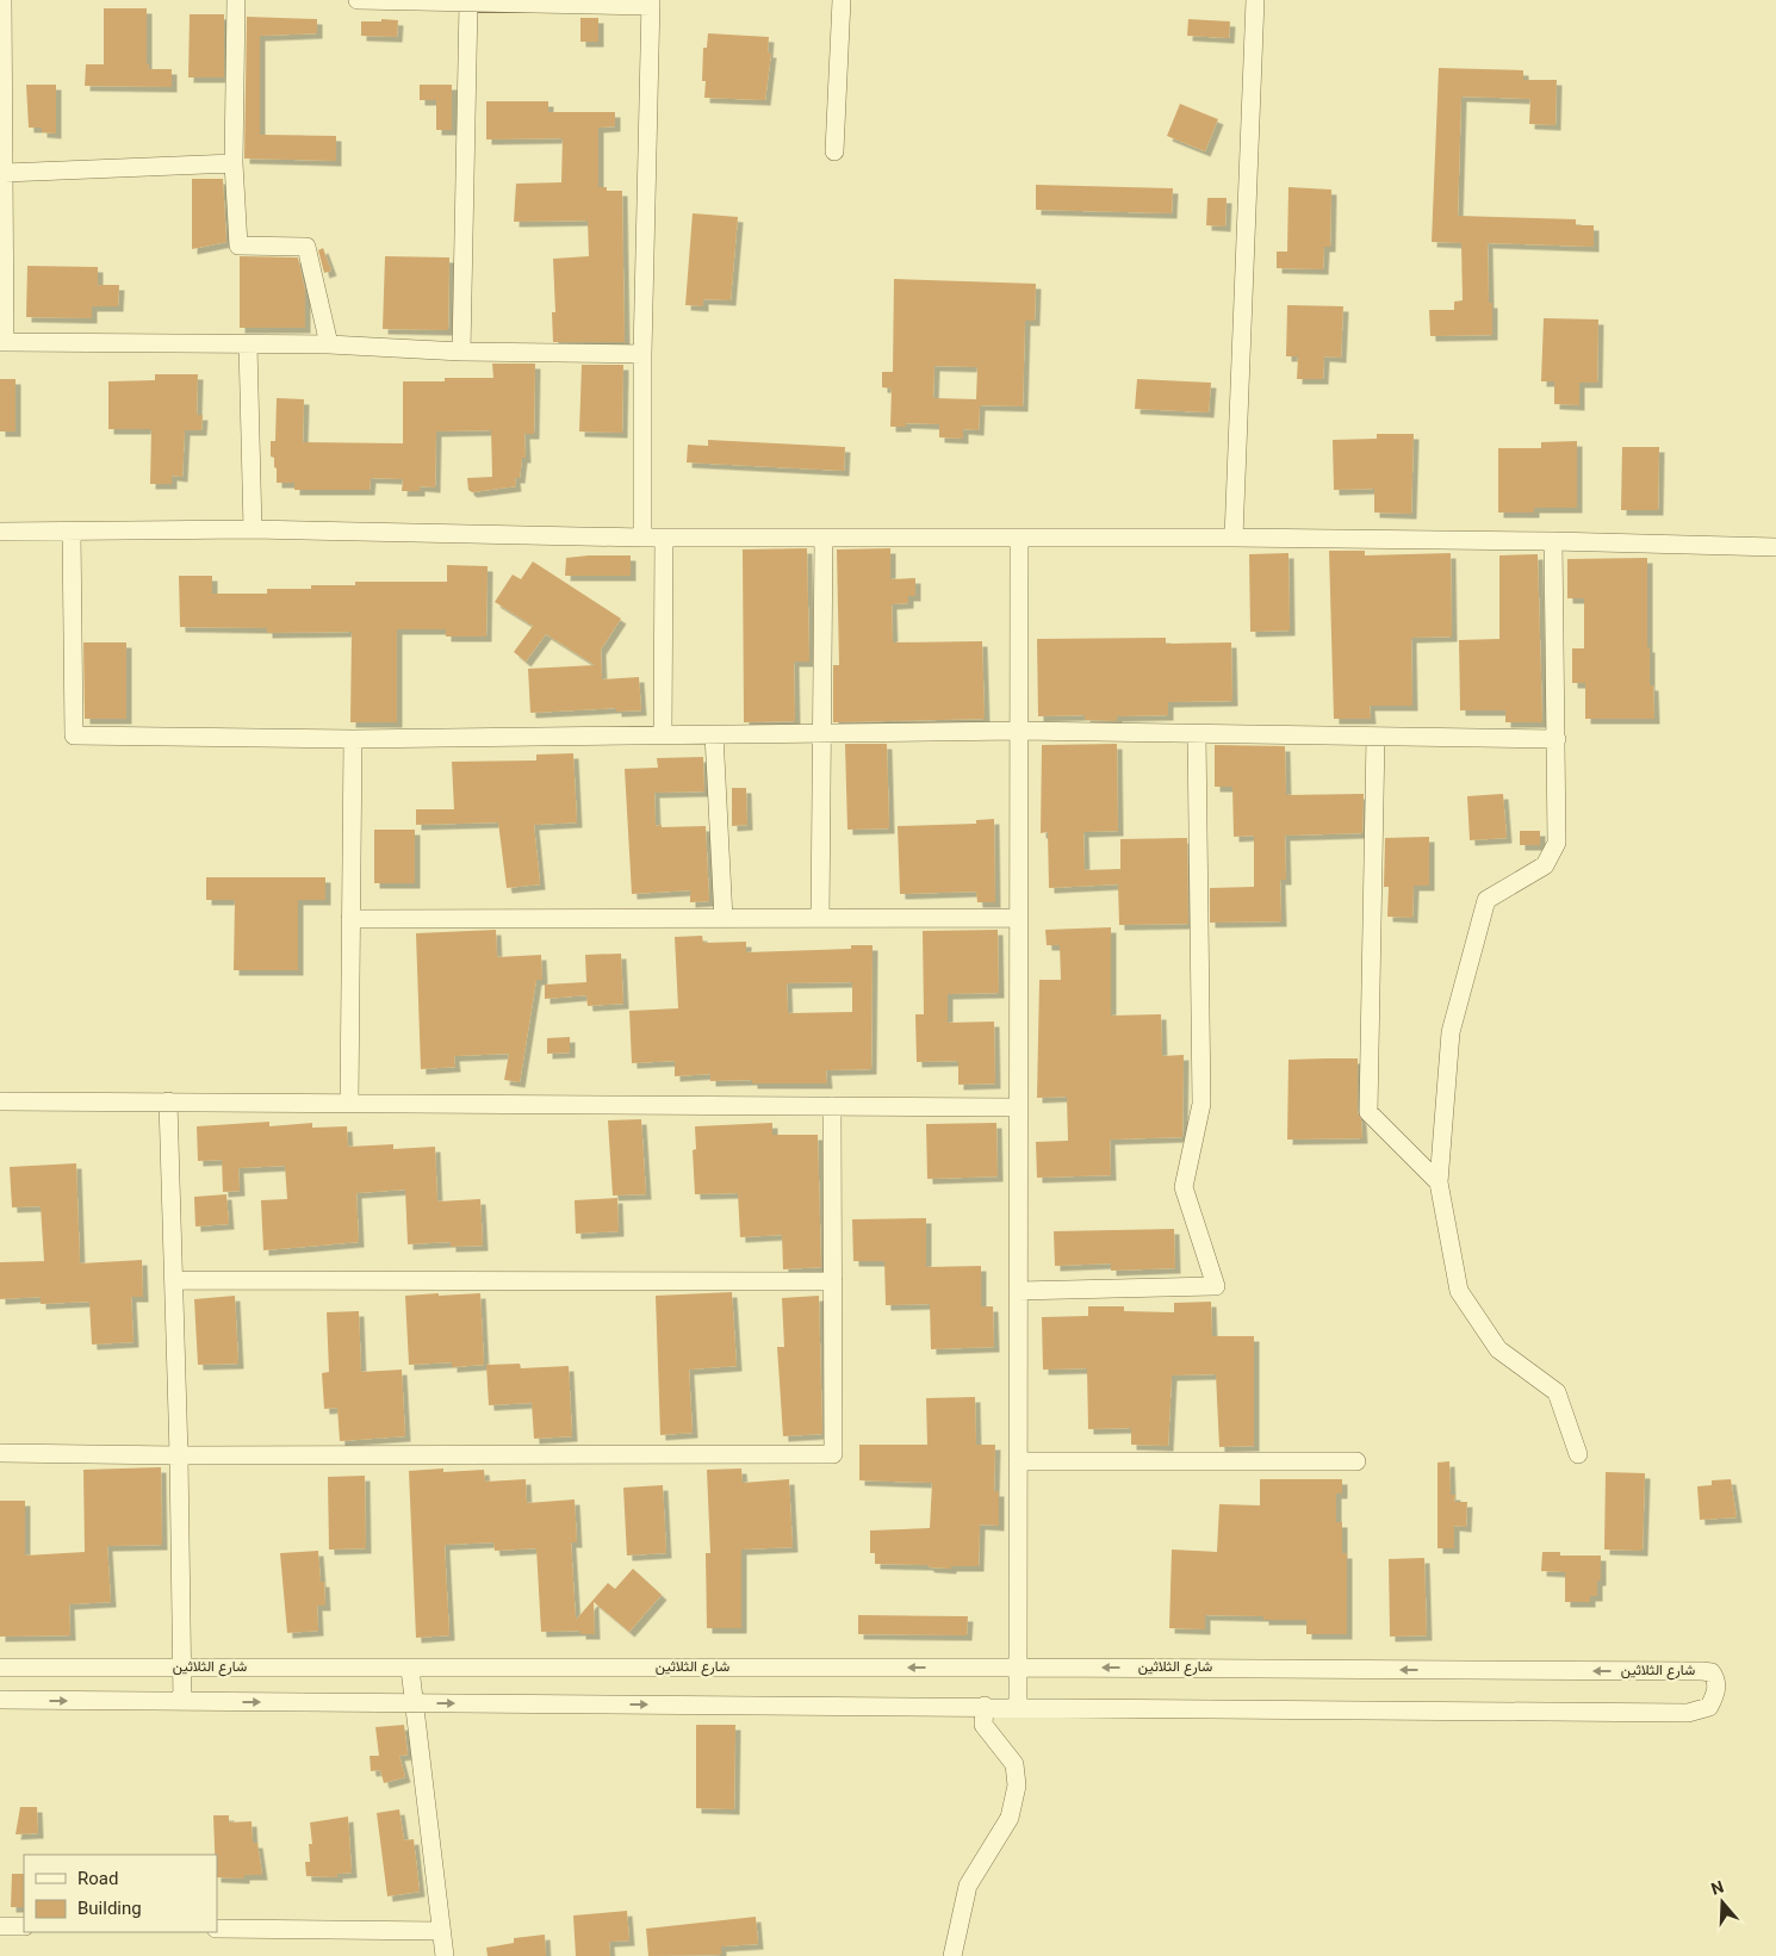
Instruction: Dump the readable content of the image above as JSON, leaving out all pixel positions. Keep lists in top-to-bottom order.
{
  "streets": {
    "street": ["شارع الثلاثين"]
  },
  "legend": ["Road", "Building"],
  "north": "top"
}
